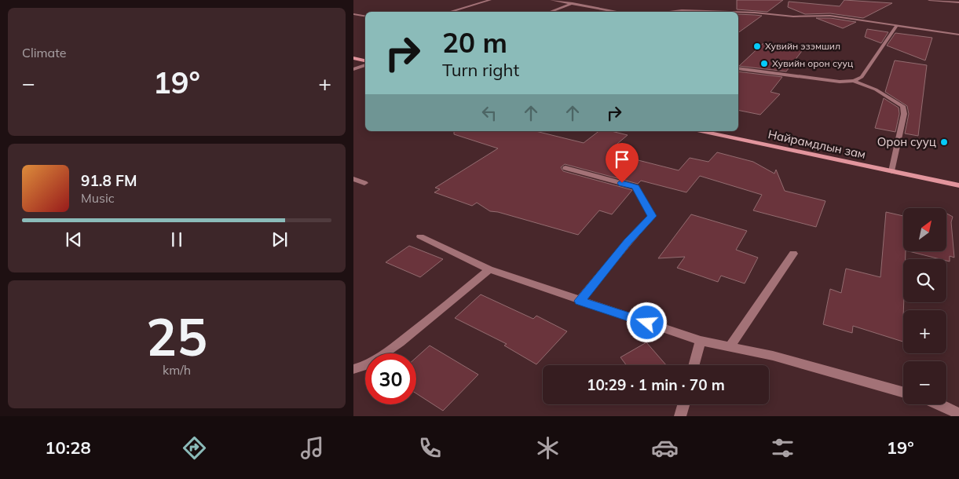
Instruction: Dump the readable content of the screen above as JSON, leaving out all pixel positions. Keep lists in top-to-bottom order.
{
  "streets": {
    "main road": ["Найрамдлын зам"]
  },
  "places": ["Хувийн эзэмшил", "Хувийн орон сууц", "Орон сууц"],
  "north": "top right",
  "page": {
    "tile": [
      "Climate",
      ["25", "km/h"]
    ],
    "turn": ["20 m", "Turn right"],
    "heat": ["−", "19°", "+"],
    "song": ["91.8 FM", "Music"],
    "map_buttons": ["+", "−"],
    "limit": "30",
    "trip": "10:29 · 1 min · 70 m",
    "tabs": ["10:28", "19°"]
  }
}
